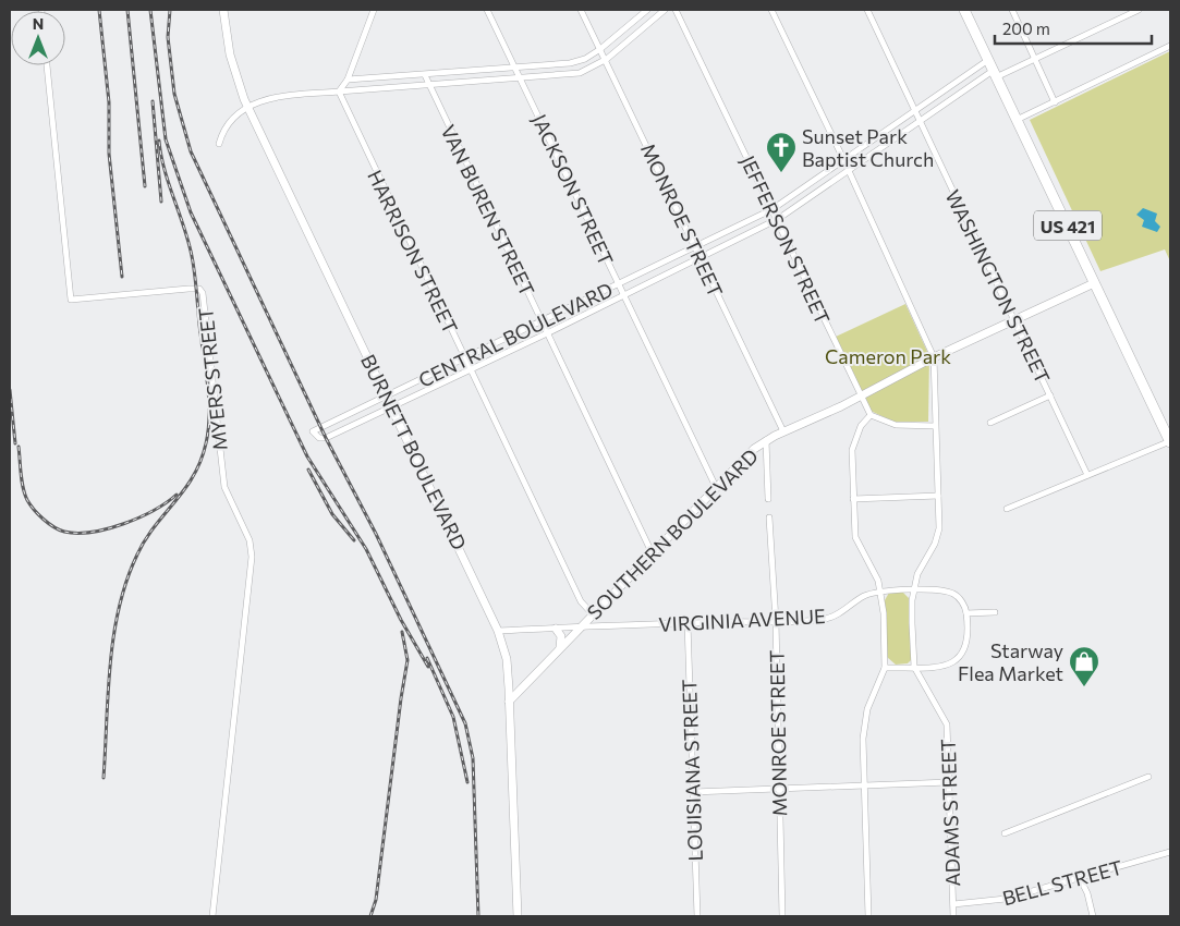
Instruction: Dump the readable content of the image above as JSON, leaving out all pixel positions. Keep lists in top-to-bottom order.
{
  "streets": {
    "highway": ["US 421"],
    "main road": ["BURNETT BOULEVARD", "SOUTHERN BOULEVARD"],
    "street": [
      "JACKSON STREET",
      "VAN BUREN STREET",
      "MONROE STREET",
      "JEFFERSON STREET",
      "HARRISON STREET",
      "WASHINGTON STREET",
      "CENTRAL BOULEVARD",
      "MYERS STREET",
      "VIRGINIA AVENUE",
      "LOUISIANA STREET",
      "ADAMS STREET",
      "BELL STREET"
    ]
  },
  "crossings": [
    ["JACKSON STREET", "CENTRAL BOULEVARD"],
    ["JACKSON STREET", "SOUTHERN BOULEVARD"],
    ["VAN BUREN STREET", "CENTRAL BOULEVARD"],
    ["VAN BUREN STREET", "SOUTHERN BOULEVARD"],
    ["MONROE STREET", "CENTRAL BOULEVARD"],
    ["MONROE STREET", "SOUTHERN BOULEVARD"],
    ["MONROE STREET", "VIRGINIA AVENUE"],
    ["US 421", "CENTRAL BOULEVARD"],
    ["US 421", "SOUTHERN BOULEVARD"],
    ["JEFFERSON STREET", "CENTRAL BOULEVARD"],
    ["JEFFERSON STREET", "SOUTHERN BOULEVARD"],
    ["HARRISON STREET", "CENTRAL BOULEVARD"],
    ["HARRISON STREET", "SOUTHERN BOULEVARD"],
    ["WASHINGTON STREET", "CENTRAL BOULEVARD"],
    ["WASHINGTON STREET", "SOUTHERN BOULEVARD"],
    ["CENTRAL BOULEVARD", "BURNETT BOULEVARD"],
    ["CENTRAL BOULEVARD", "ADAMS STREET"],
    ["BURNETT BOULEVARD", "SOUTHERN BOULEVARD"],
    ["BURNETT BOULEVARD", "VIRGINIA AVENUE"],
    ["SOUTHERN BOULEVARD", "VIRGINIA AVENUE"],
    ["SOUTHERN BOULEVARD", "ADAMS STREET"],
    ["VIRGINIA AVENUE", "LOUISIANA STREET"],
    ["VIRGINIA AVENUE", "ADAMS STREET"],
    ["ADAMS STREET", "BELL STREET"]
  ],
  "parks": ["Cameron Park"],
  "places": {
    "church": ["Sunset Park Baptist Church"],
    "shop": ["Starway Flea Market"]
  },
  "scale_bar": "200 m",
  "north": "top"
}
